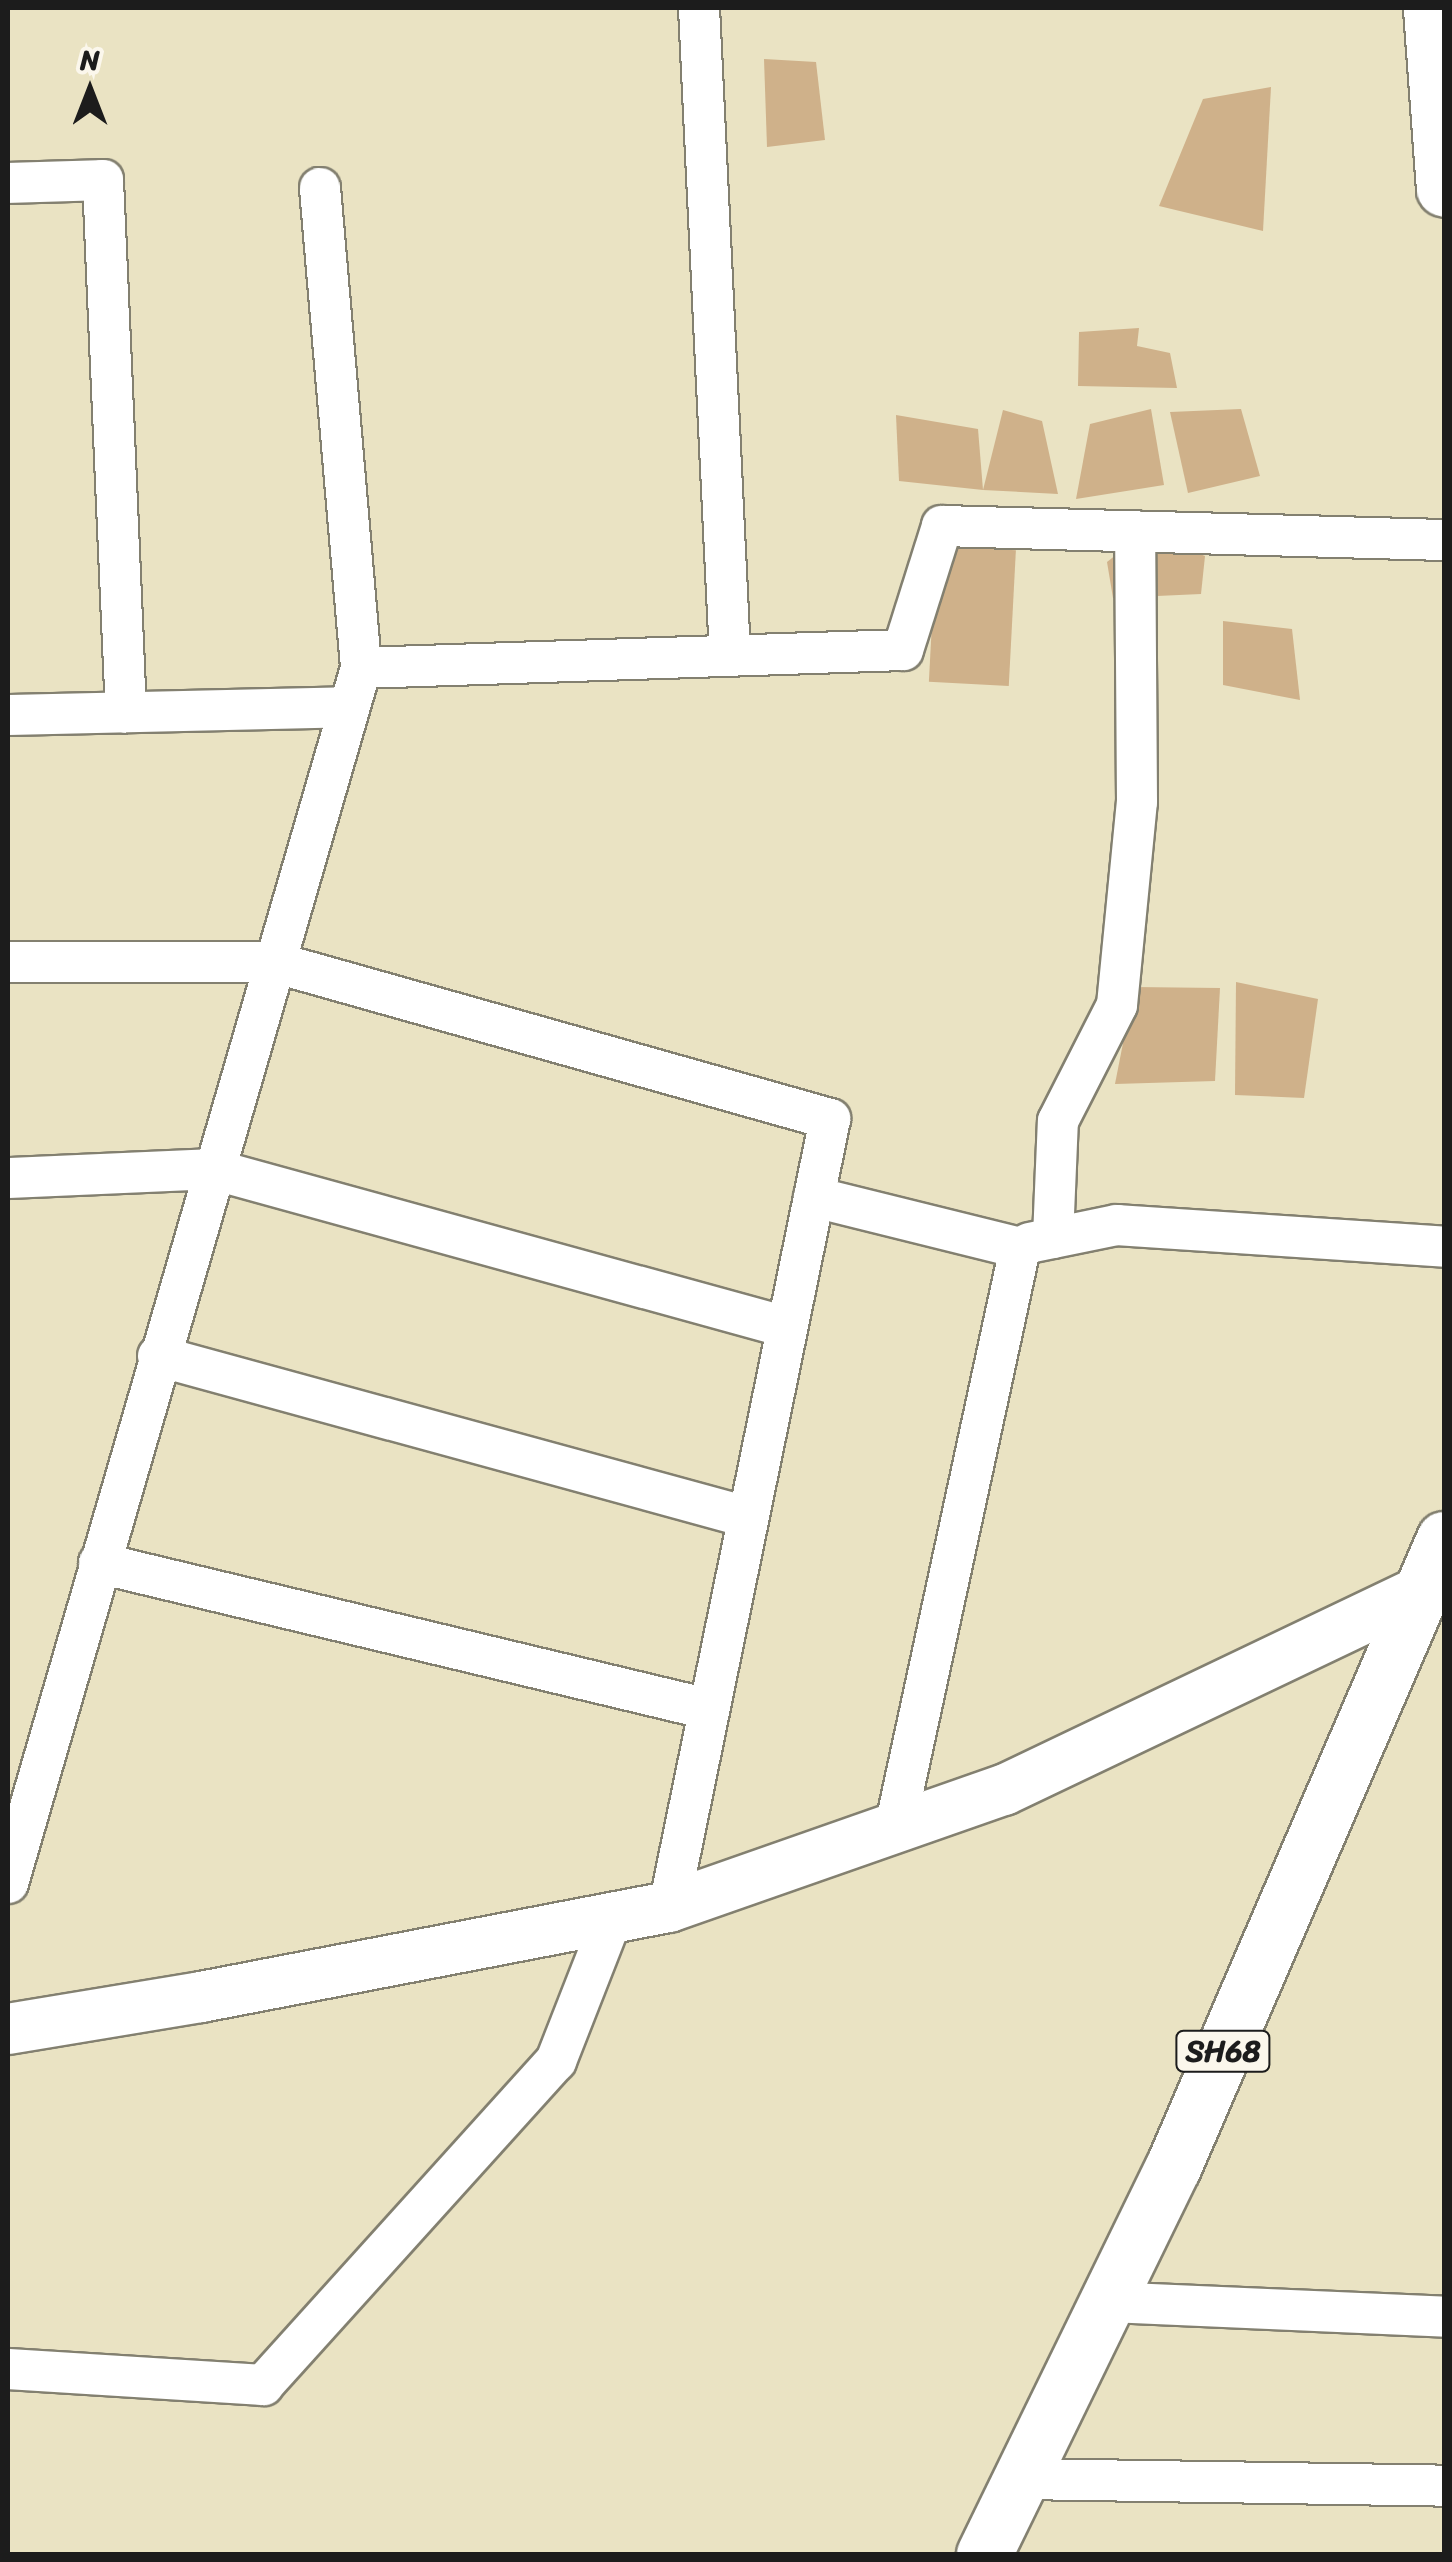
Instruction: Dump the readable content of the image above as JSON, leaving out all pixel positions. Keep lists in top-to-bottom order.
{
  "streets": {
    "main road": ["SH68"]
  },
  "north": "top"
}
